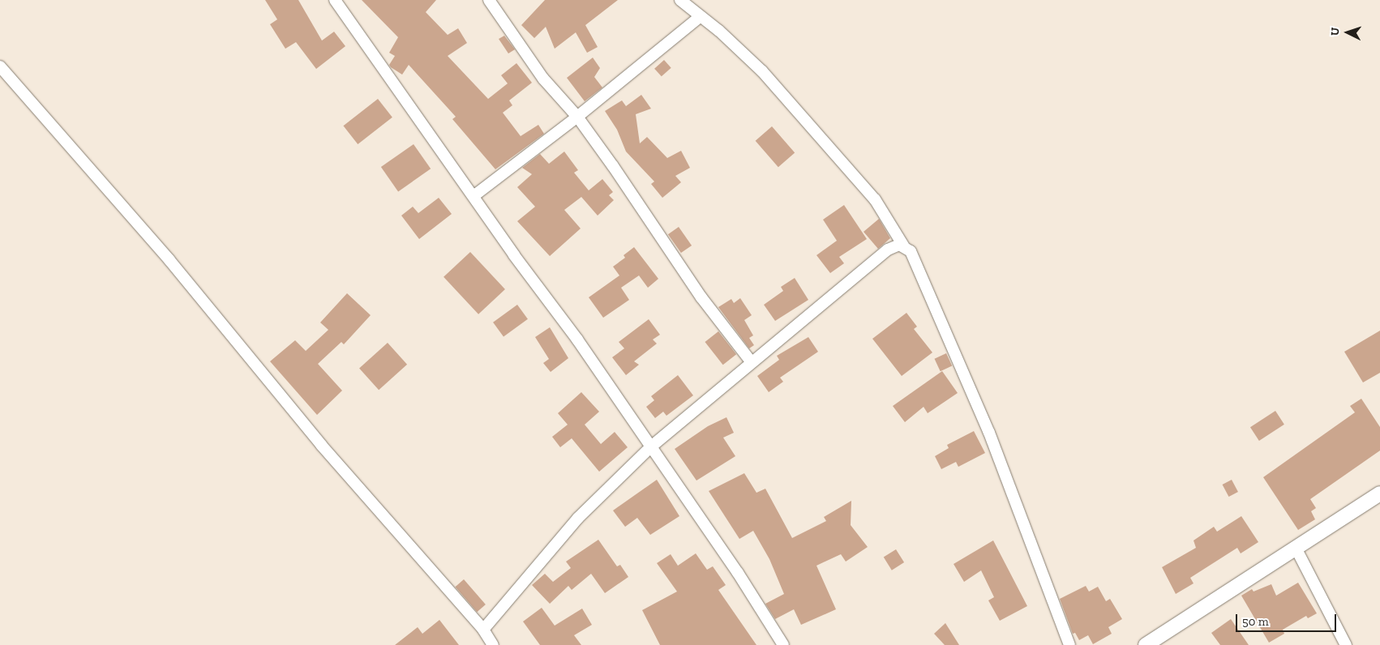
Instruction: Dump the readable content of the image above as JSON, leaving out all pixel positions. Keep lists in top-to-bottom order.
{
  "scale_bar": "50 m",
  "north": "left"
}
